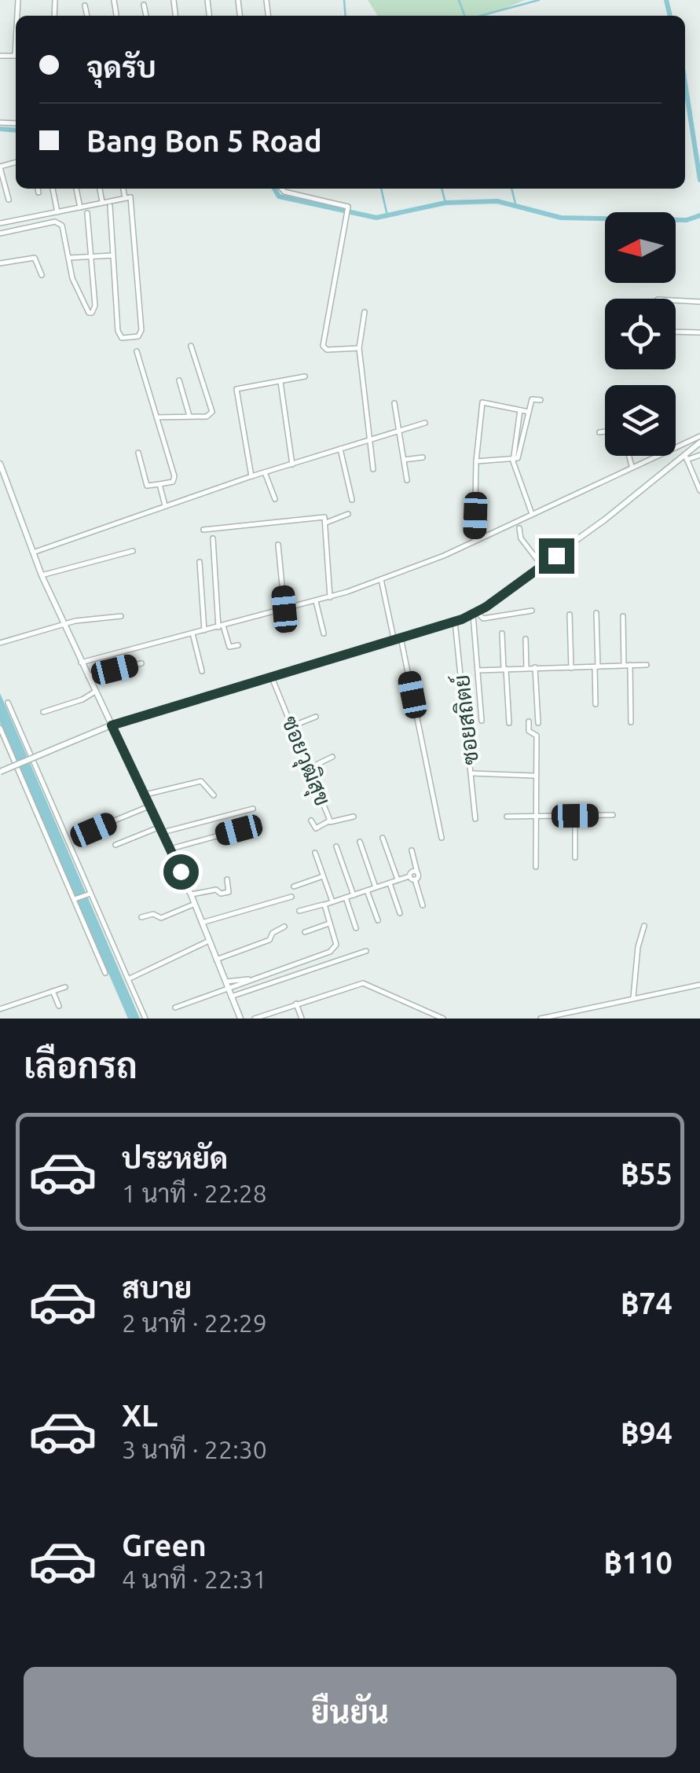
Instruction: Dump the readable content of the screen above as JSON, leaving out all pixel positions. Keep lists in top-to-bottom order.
{
  "streets": {
    "street": ["ซอยสถิตย์", "ซอยวุฒิสุข"]
  },
  "north": "left",
  "page": {
    "banner": ["จุดรับ", "Bang Bon 5 Road"],
    "heading": "เลือกรถ",
    "list": [
      {
        "name": "ประหยัด",
        "note": "1 นาที · 22:28",
        "value": "฿55"
      },
      {
        "name": "สบาย",
        "note": "2 นาที · 22:29",
        "value": "฿74"
      },
      {
        "name": "XL",
        "note": "3 นาที · 22:30",
        "value": "฿94"
      },
      {
        "name": "Green",
        "note": "4 นาที · 22:31",
        "value": "฿110"
      }
    ],
    "buttons": "ยืนยัน"
  }
}
